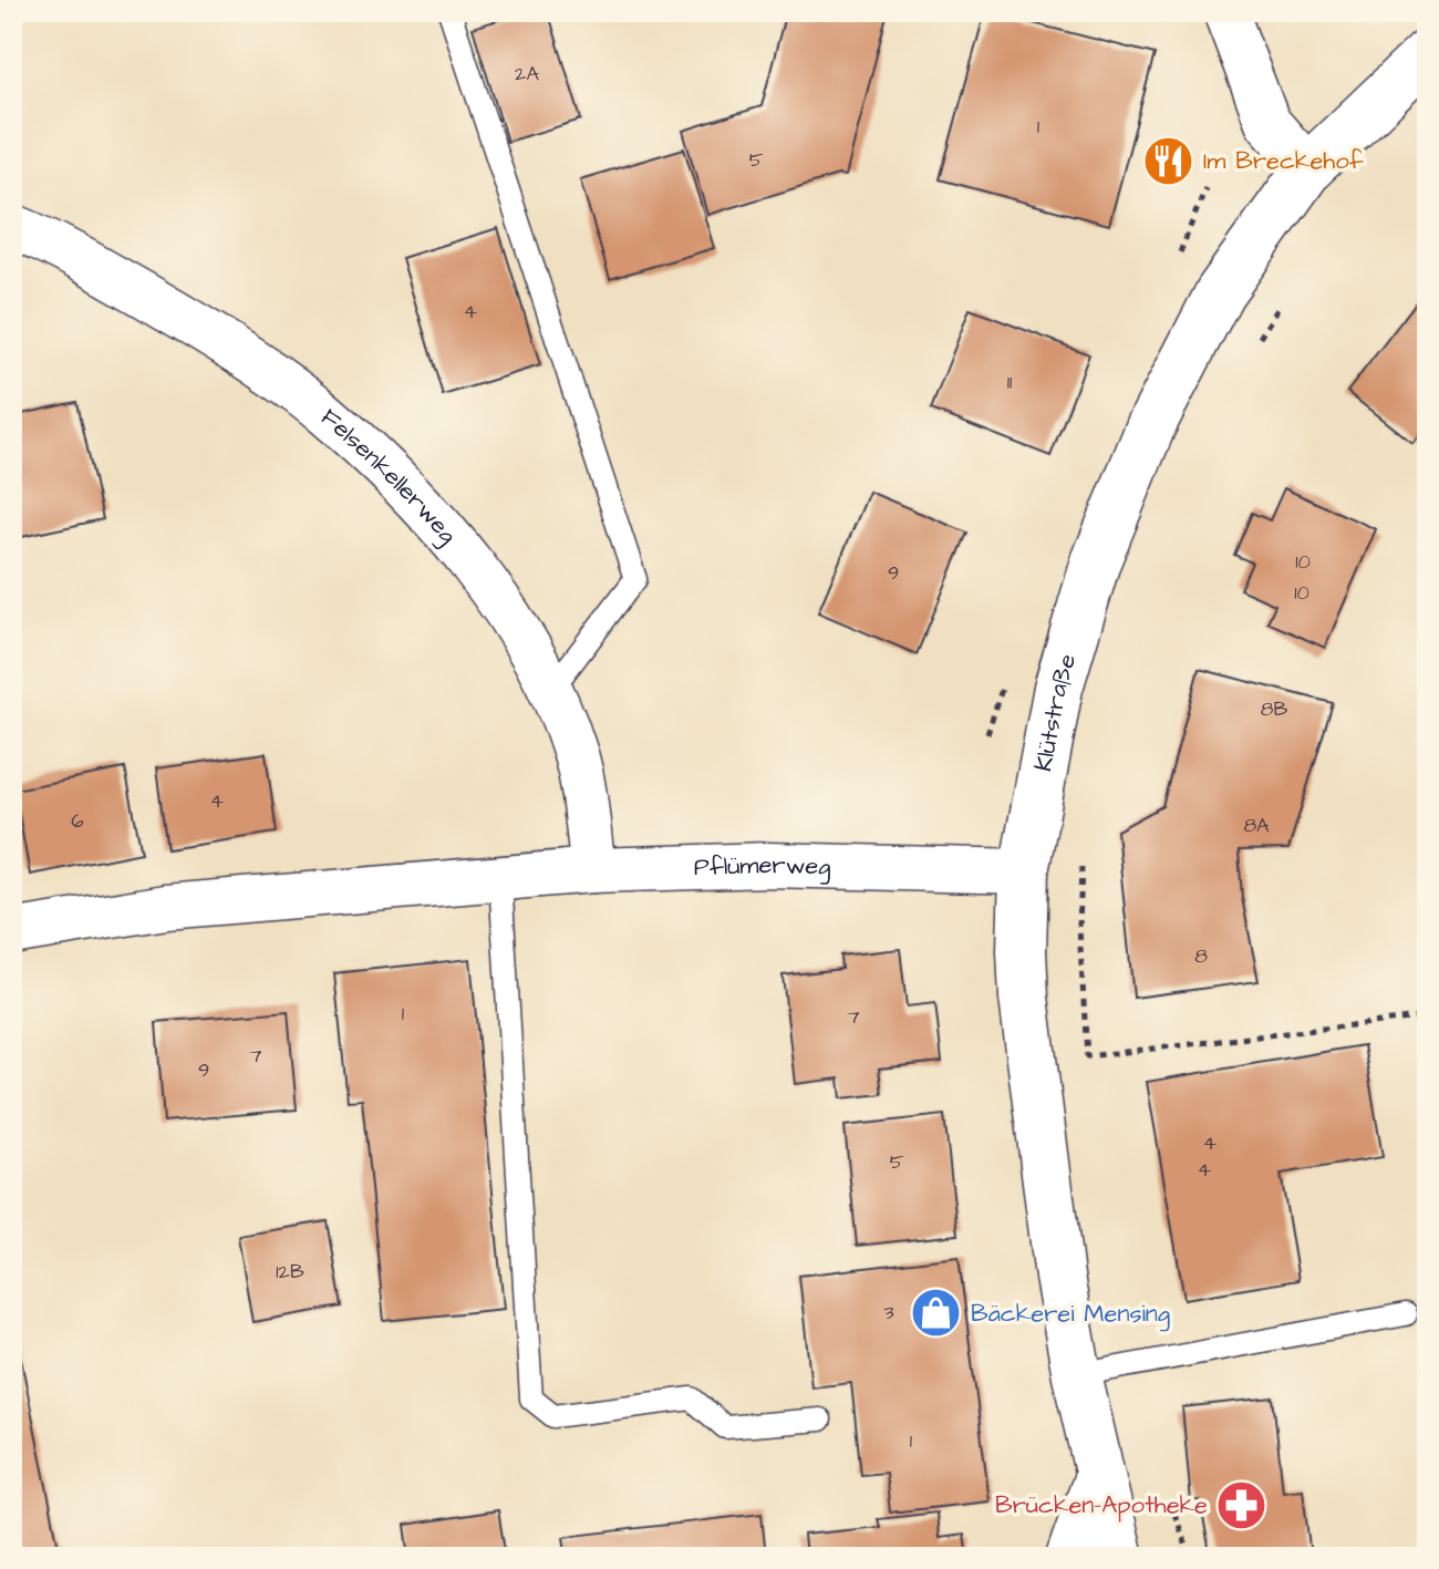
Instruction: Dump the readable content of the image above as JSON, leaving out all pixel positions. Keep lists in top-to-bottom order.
{
  "streets": {
    "main road": ["Klütstraße"],
    "street": ["Felsenkellerweg", "Pflümerweg"]
  },
  "crossings": [
    ["Felsenkellerweg", "Pflümerweg"],
    ["Klütstraße", "Pflümerweg"]
  ],
  "places": {
    "restaurant": ["Im Breckehof"],
    "shop": ["Bäckerei Mensing"],
    "pharmacy": ["Brücken-Apotheke"]
  },
  "house_numbers": [
    "2A",
    "1",
    "5",
    "4",
    "11",
    "10",
    "9",
    "10",
    "8B",
    "4",
    "6",
    "8A",
    "8",
    "1",
    "7",
    "7",
    "9",
    "4",
    "5",
    "4",
    "12B",
    "3",
    "1"
  ]
}
